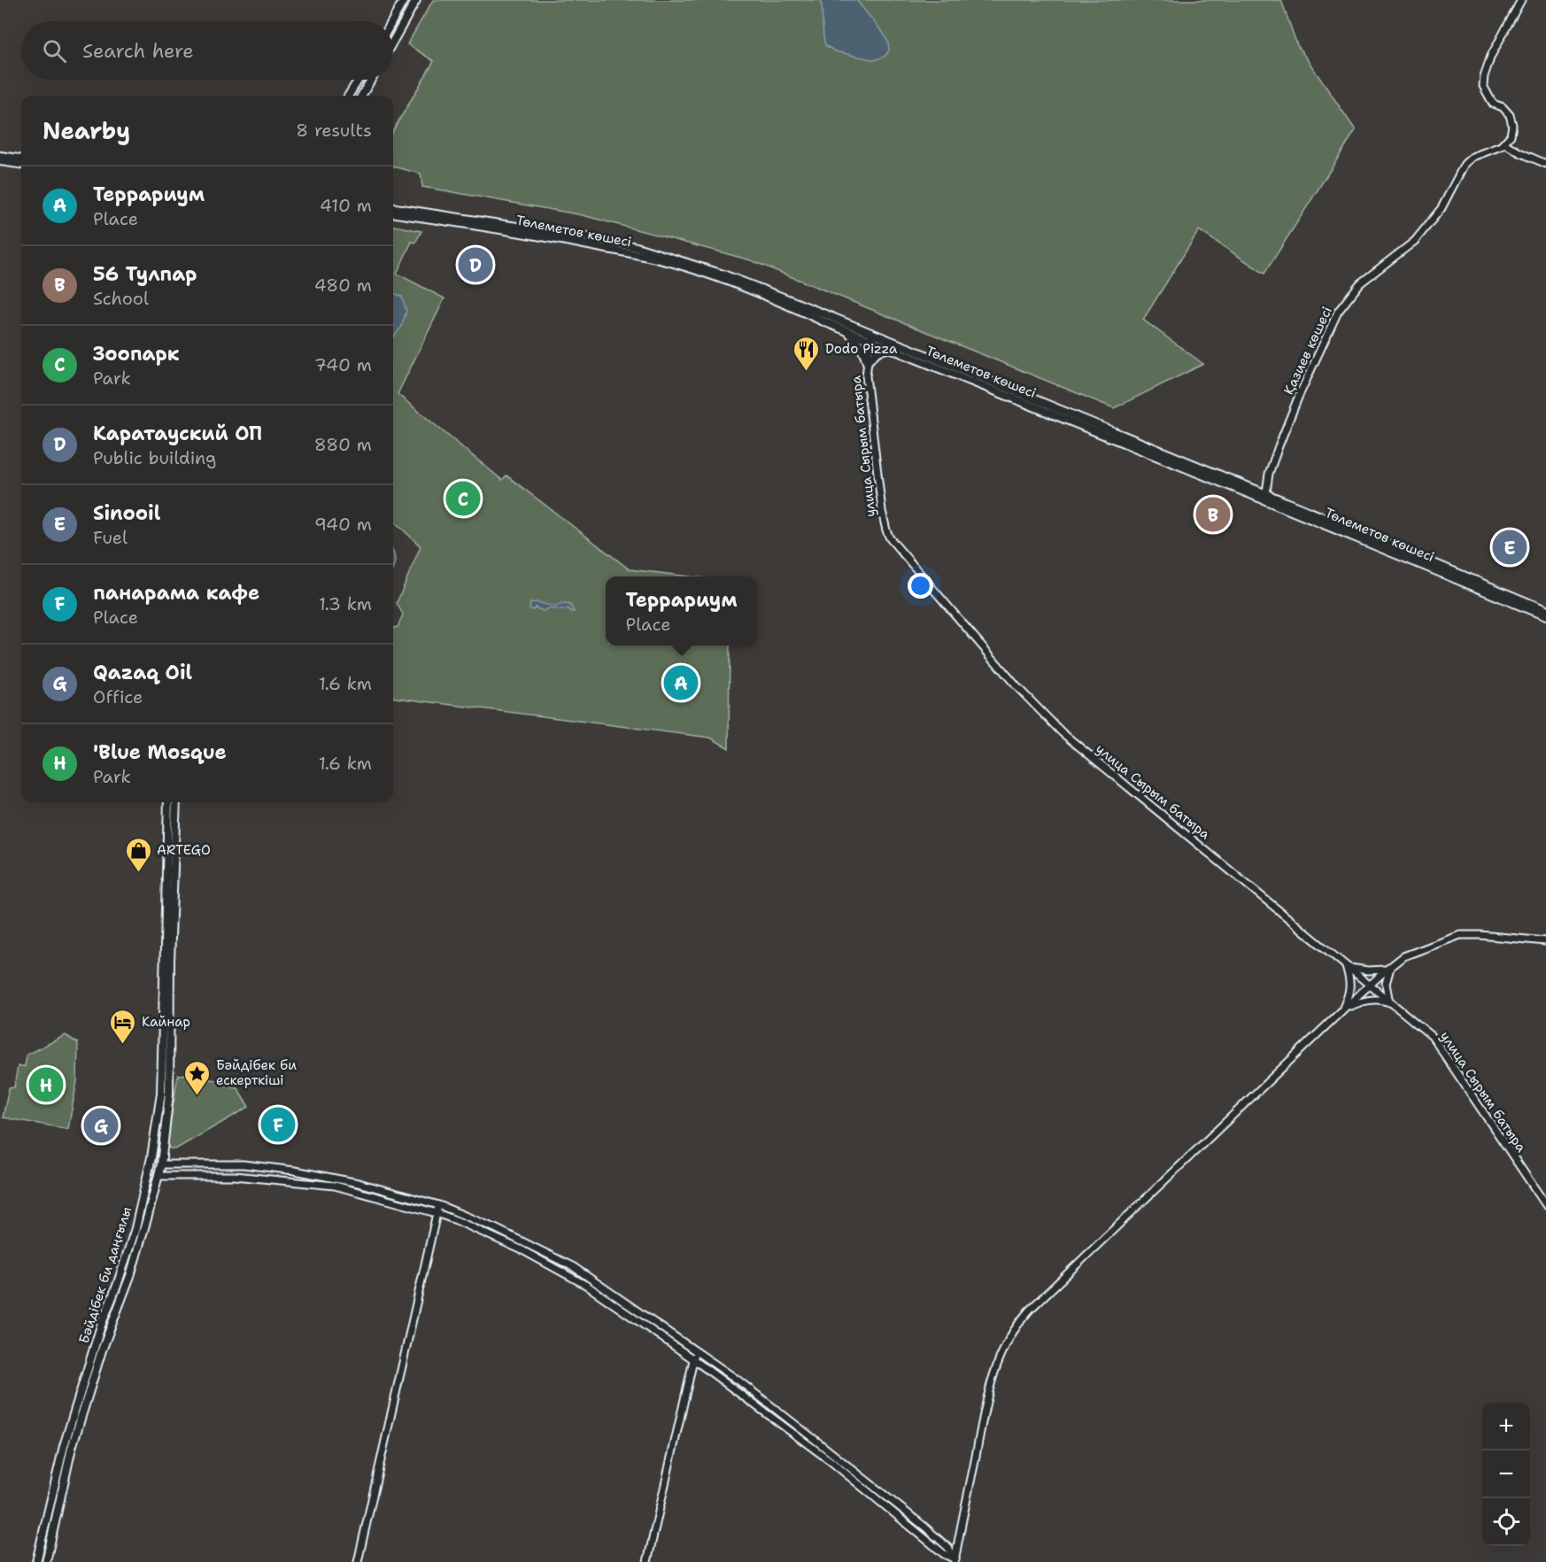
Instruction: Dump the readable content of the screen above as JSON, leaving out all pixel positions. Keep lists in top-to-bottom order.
{
  "streets": {
    "main road": [
      "Төлеметов көшесі",
      "Қазиев көшесі",
      "улица Сырым батыра",
      "Бәйдібек би даңғылы"
    ]
  },
  "crossings": [
    ["Төлеметов көшесі", "Қазиев көшесі"],
    ["Төлеметов көшесі", "улица Сырым батыра"]
  ],
  "places": {
    "restaurant": ["Dodo Pizza"],
    "shop": ["ARTEGO"],
    "hotel": ["Кайнар"],
    "place": ["Бәйдібек би ескерткіші"]
  },
  "page": {
    "search": "Search here",
    "heading": ["Nearby", "8 results"],
    "list": [
      {
        "mark": "A",
        "name": "Террариум",
        "note": "Place",
        "value": "410 m"
      },
      {
        "mark": "B",
        "name": "56 Тулпар",
        "note": "School",
        "value": "480 m"
      },
      {
        "mark": "C",
        "name": "Зоопарк",
        "note": "Park",
        "value": "740 m"
      },
      {
        "mark": "D",
        "name": "Каратауский ОП",
        "note": "Public building",
        "value": "880 m"
      },
      {
        "mark": "E",
        "name": "Sinooil",
        "note": "Fuel",
        "value": "940 m"
      },
      {
        "mark": "F",
        "name": "панарама кафе",
        "note": "Place",
        "value": "1.3 km"
      },
      {
        "mark": "G",
        "name": "Qazaq Oil",
        "note": "Office",
        "value": "1.6 km"
      },
      {
        "mark": "H",
        "name": "'Blue Mosque",
        "note": "Park",
        "value": "1.6 km"
      }
    ],
    "pins": [
      "D",
      "C",
      "B",
      "E",
      "A",
      "H",
      "F",
      "G"
    ],
    "popup": ["Террариум", "Place"],
    "map_buttons": ["+", "−"]
  }
}
